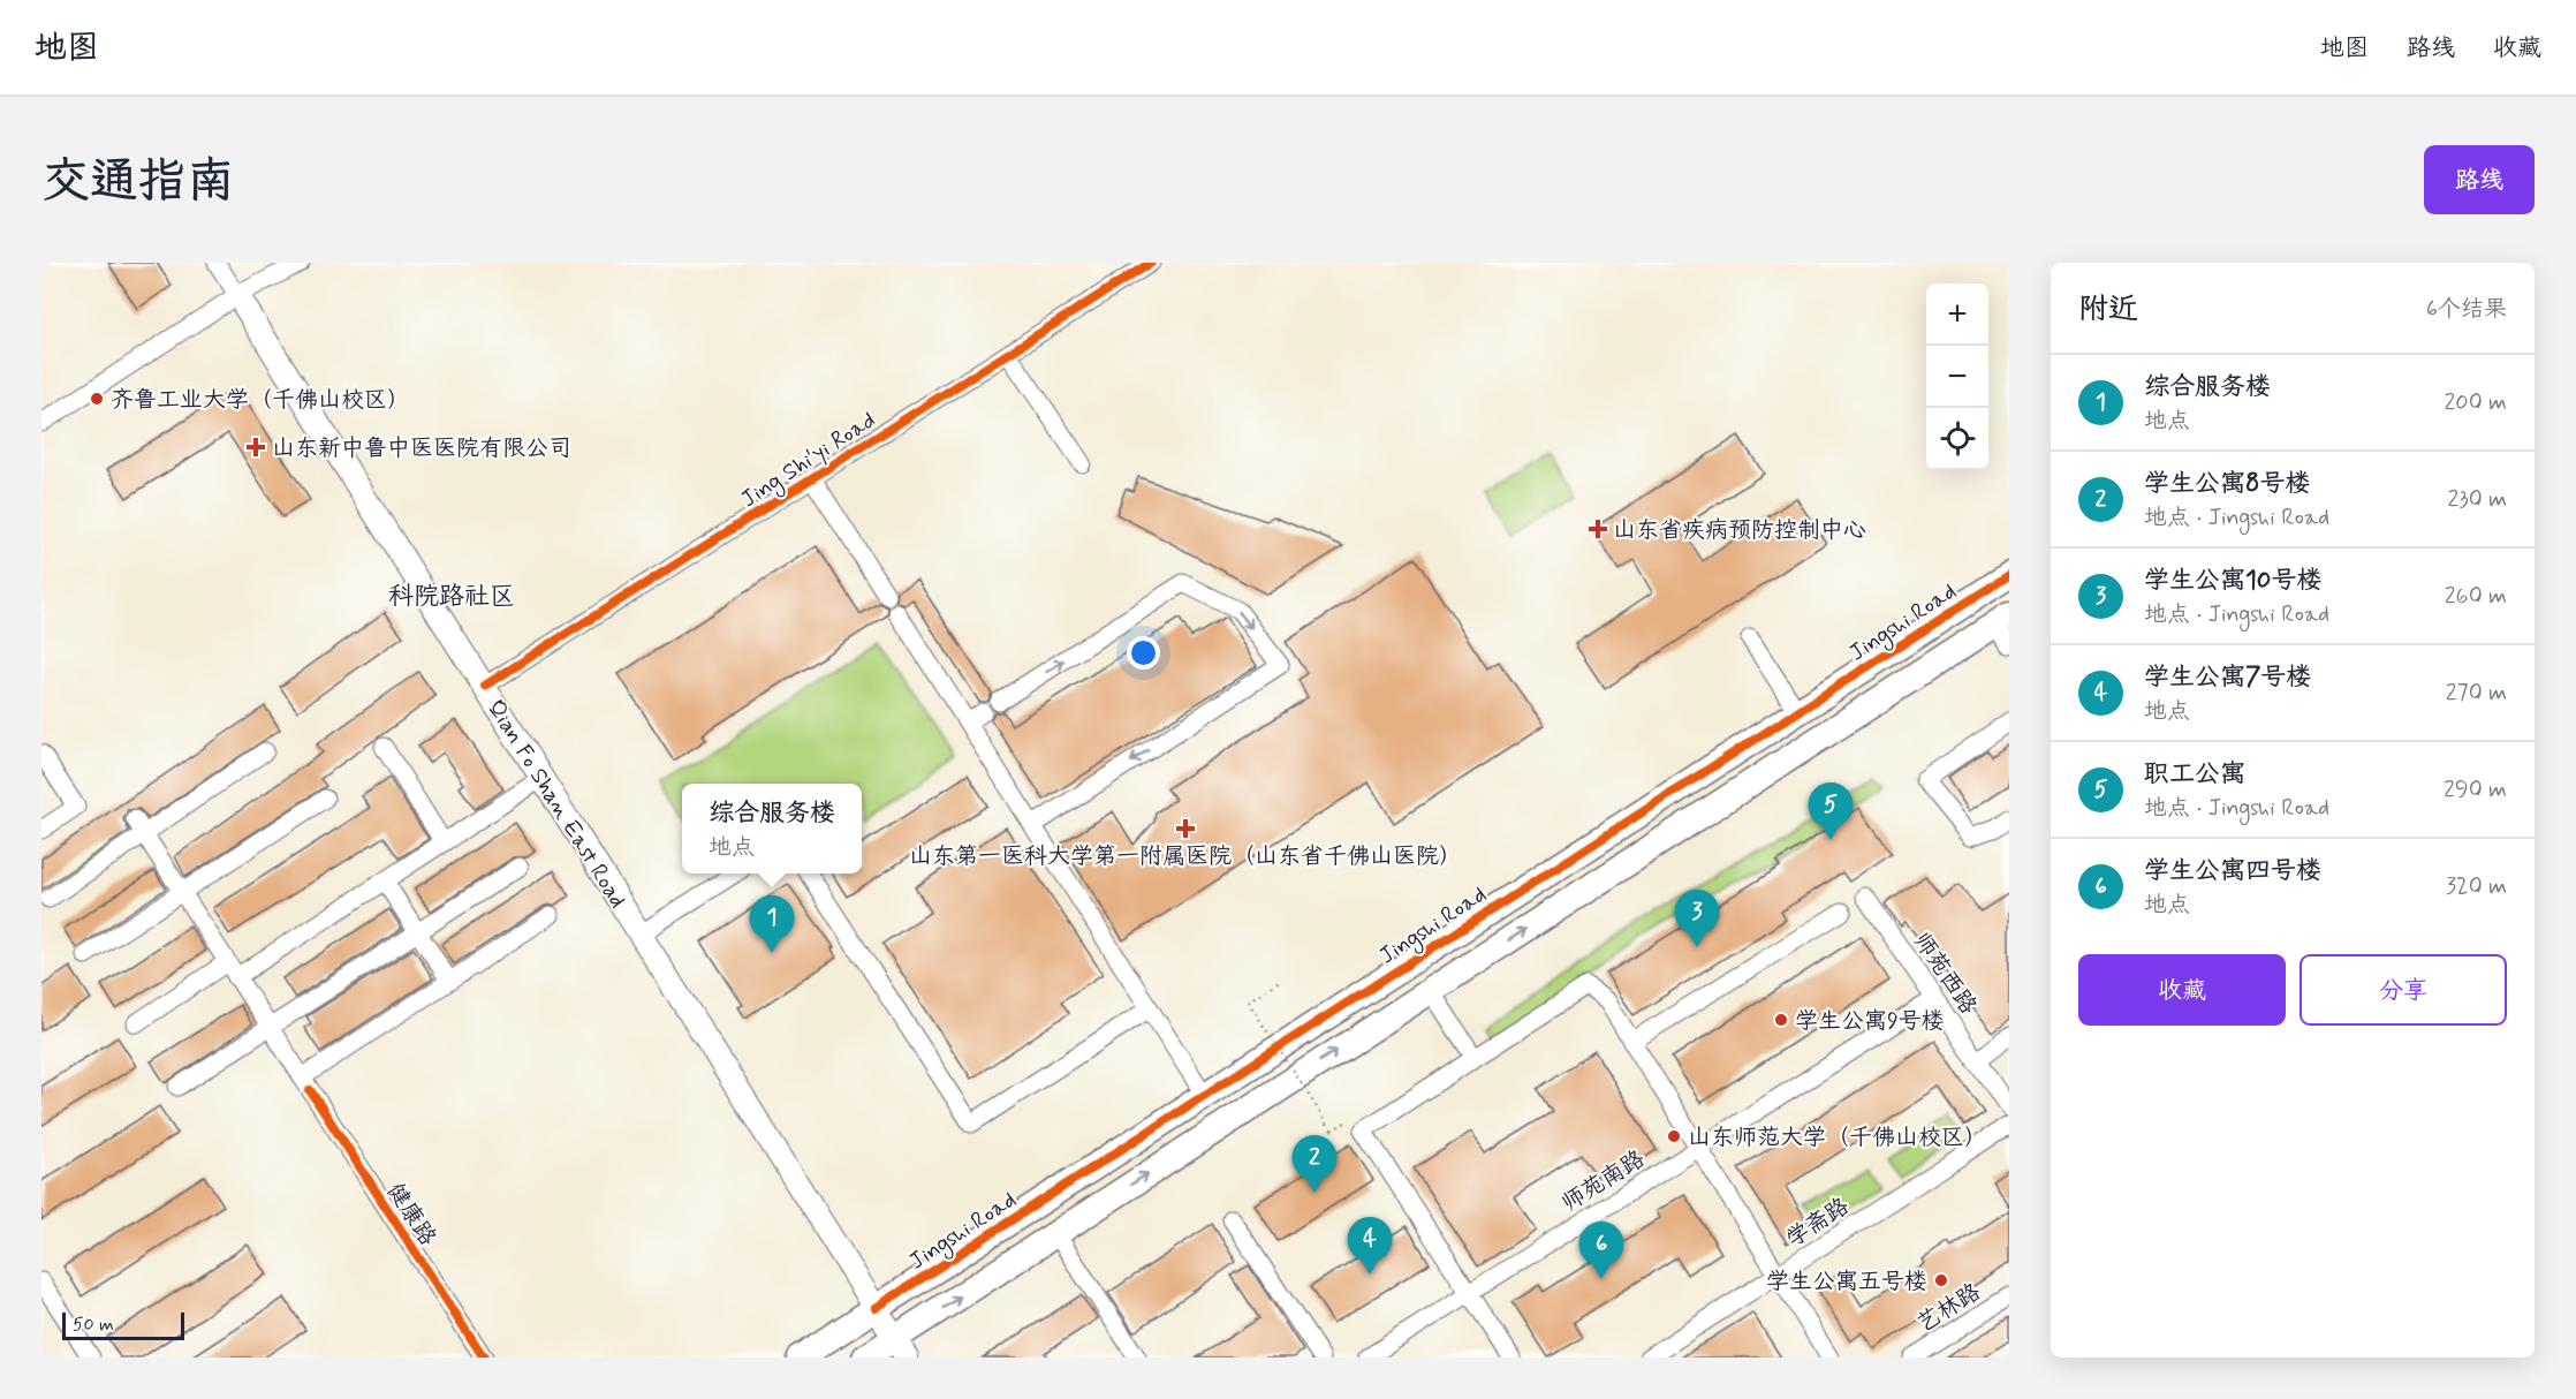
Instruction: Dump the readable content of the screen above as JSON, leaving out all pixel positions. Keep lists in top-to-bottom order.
{
  "streets": {
    "highway": ["Jingshi Road"],
    "main road": ["Qian Fo Shan East Road"],
    "street": [
      "Jing Shi'yi Road",
      "师苑西路",
      "师苑南路",
      "健康路",
      "学斋路",
      "艺林路"
    ]
  },
  "crossings": [
    ["Jing Shi'yi Road", "Qian Fo Shan East Road"],
    ["Jingshi Road", "Qian Fo Shan East Road"],
    ["师苑西路", "师苑南路"]
  ],
  "districts": ["科院路社区"],
  "places": {
    "other": [
      "齐鲁工业大学（千佛山校区）",
      "学生公寓9号楼",
      "山东师范大学（千佛山校区）",
      "学生公寓五号楼"
    ],
    "health": ["山东新中鲁中医医院有限公司", "山东省疾病预防控制中心", "山东第一医科大学第一附属医院（山东省千佛山医院）"]
  },
  "scale_bar": "50 m",
  "page": {
    "header": "地图",
    "nav": ["地图", "路线", "收藏"],
    "buttons": [
      "路线",
      ["收藏", "分享"]
    ],
    "title": "交通指南",
    "heading": ["附近", "6个结果"],
    "map_buttons": ["+", "−"],
    "list": [
      {
        "mark": "1",
        "name": "综合服务楼",
        "note": "地点",
        "value": "200 m"
      },
      {
        "mark": "2",
        "name": "学生公寓8号楼",
        "note": "地点 · Jingshi Road",
        "value": "230 m"
      },
      {
        "mark": "3",
        "name": "学生公寓10号楼",
        "note": "地点 · Jingshi Road",
        "value": "260 m"
      },
      {
        "mark": "4",
        "name": "学生公寓7号楼",
        "note": "地点",
        "value": "270 m"
      },
      {
        "mark": "5",
        "name": "职工公寓",
        "note": "地点 · Jingshi Road",
        "value": "290 m"
      },
      {
        "mark": "6",
        "name": "学生公寓四号楼",
        "note": "地点",
        "value": "320 m"
      }
    ],
    "pins": [
      "5",
      "3",
      "1",
      "2",
      "4",
      "6"
    ],
    "popup": ["综合服务楼", "地点"],
    "scale": "50 m"
  }
}
